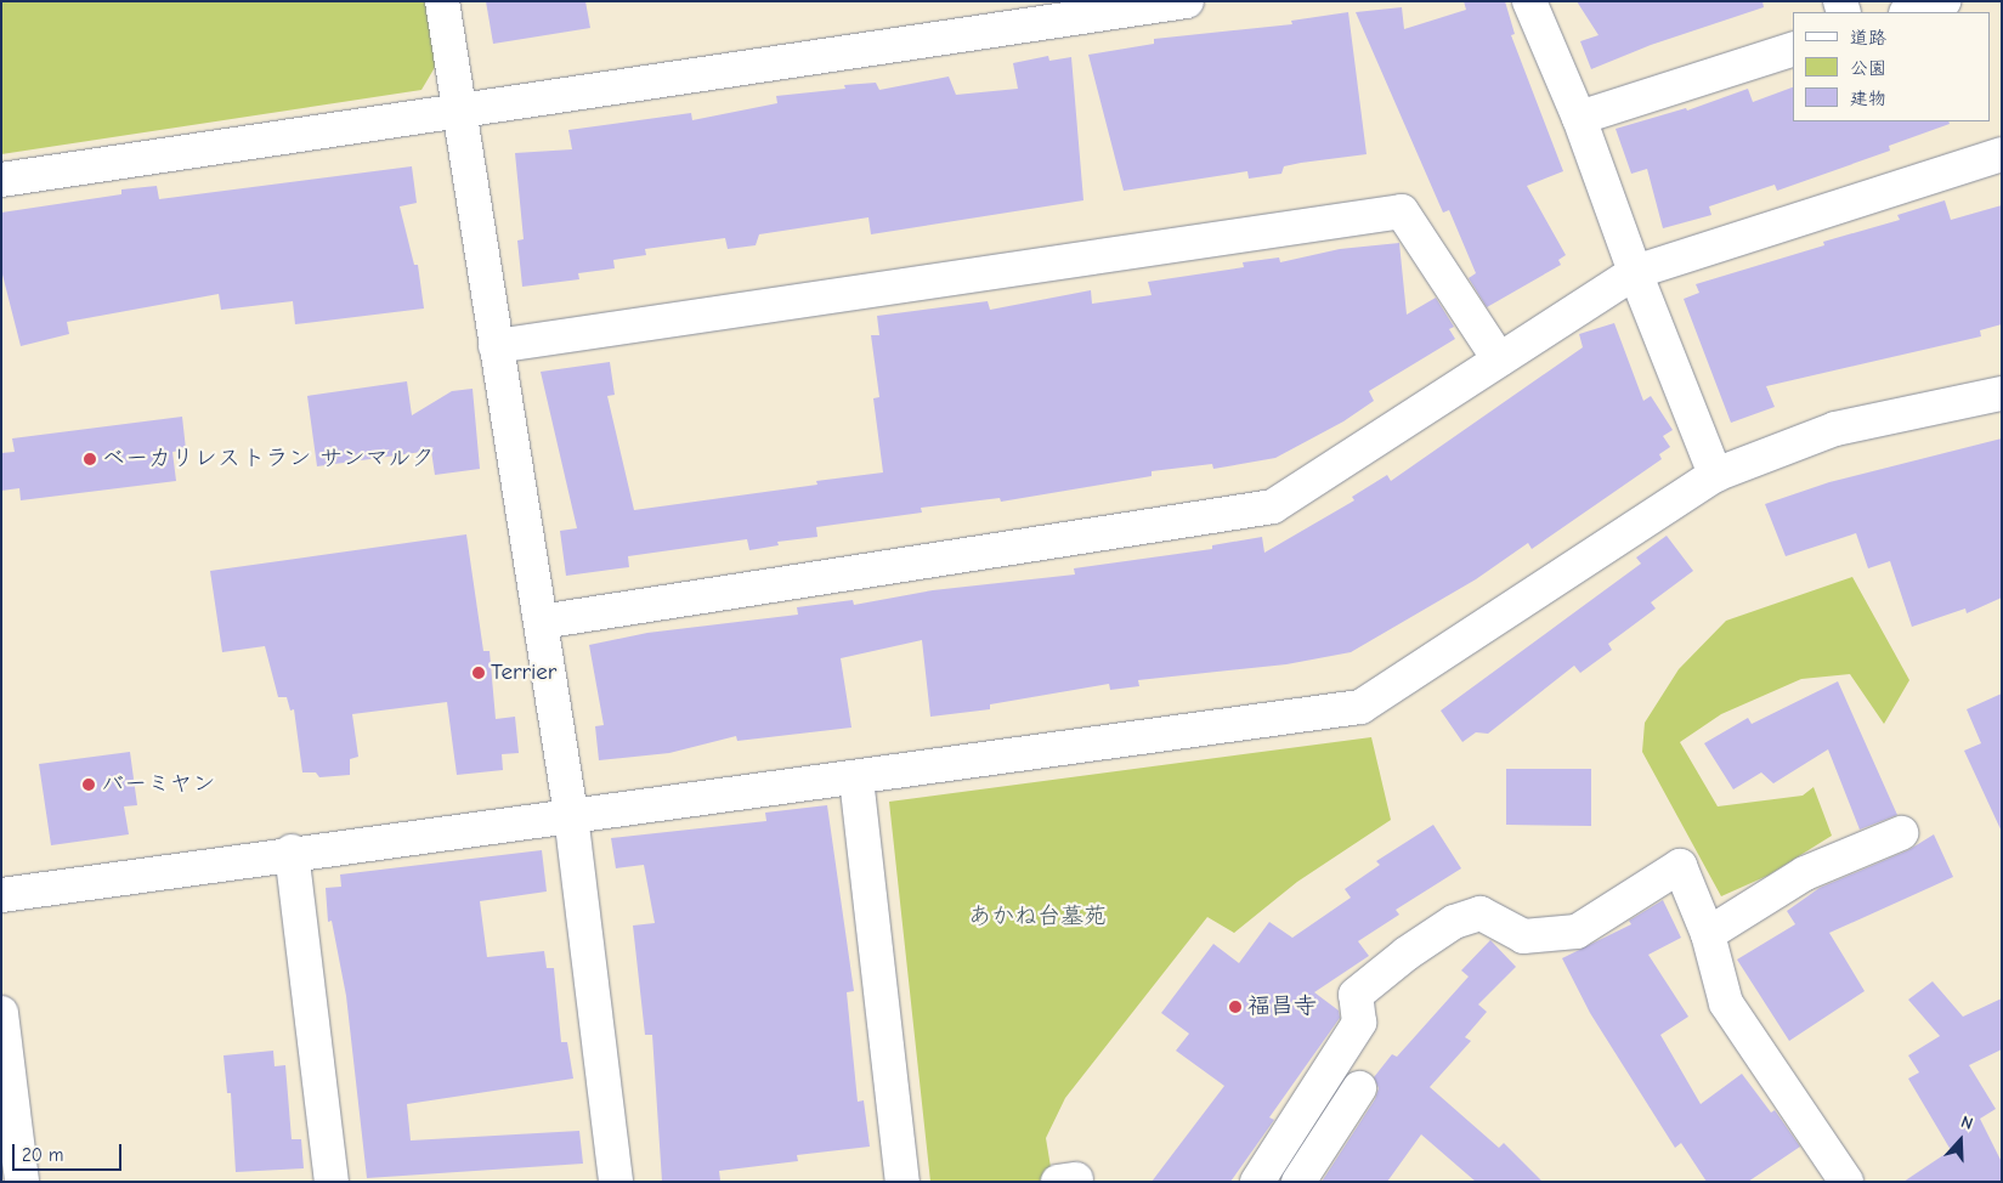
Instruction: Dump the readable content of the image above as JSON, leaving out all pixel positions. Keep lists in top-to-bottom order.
{
  "parks": ["あかね台墓苑"],
  "places": [
    "ベーカリレストラン サンマルク",
    "Terrier",
    "バーミヤン",
    "福昌寺"
  ],
  "legend": ["道路", "公園", "建物"],
  "scale_bar": "20 m",
  "north": "top"
}
